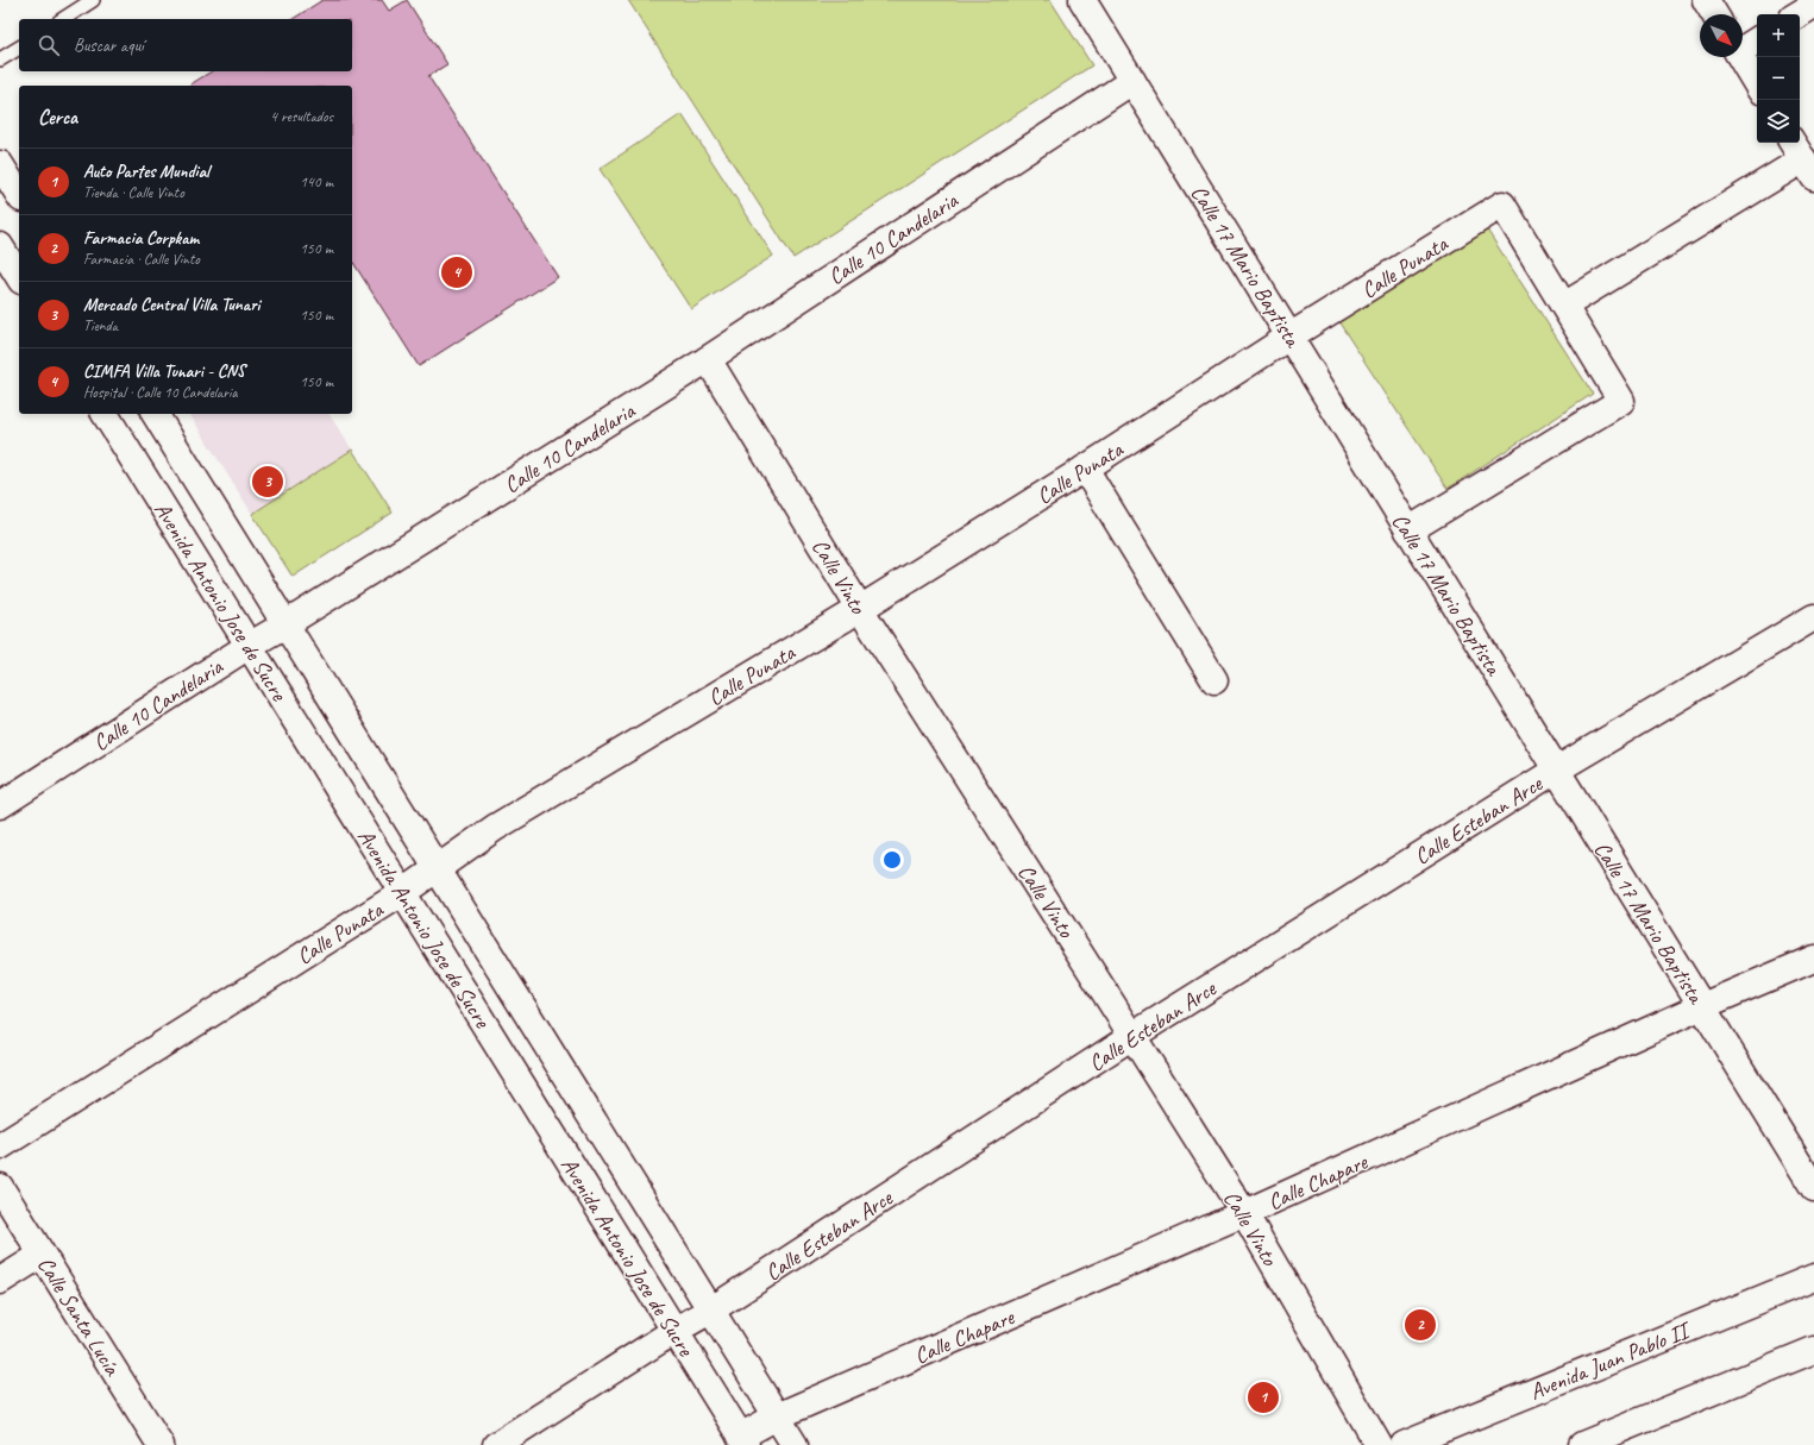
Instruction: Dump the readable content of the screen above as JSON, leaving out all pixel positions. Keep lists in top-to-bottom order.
{
  "streets": {
    "main road": [
      "Calle 10 Candelaria",
      "Calle 17 Mario Baptista",
      "Calle Punata",
      "Calle Vinto",
      "Avenida Antonio Jose de Sucre",
      "Calle Esteban Arce",
      "Calle Chapare",
      "Calle Santa Lucía",
      "Avenida Juan Pablo II"
    ]
  },
  "crossings": [
    ["Calle 10 Candelaria", "Calle 17 Mario Baptista"],
    ["Calle 10 Candelaria", "Calle Vinto"],
    ["Calle 10 Candelaria", "Avenida Antonio Jose de Sucre"],
    ["Calle 17 Mario Baptista", "Calle Punata"],
    ["Calle 17 Mario Baptista", "Calle Esteban Arce"],
    ["Calle 17 Mario Baptista", "Calle Chapare"],
    ["Calle Punata", "Calle Vinto"],
    ["Calle Punata", "Avenida Antonio Jose de Sucre"],
    ["Calle Vinto", "Calle Esteban Arce"],
    ["Calle Vinto", "Calle Chapare"],
    ["Avenida Antonio Jose de Sucre", "Calle Esteban Arce"],
    ["Avenida Antonio Jose de Sucre", "Calle Chapare"]
  ],
  "north": "bottom right",
  "page": {
    "map_buttons": ["+", "−"],
    "search": "Buscar aquí",
    "heading": ["Cerca", "4 resultados"],
    "list": [
      {
        "mark": "1",
        "name": "Auto Partes Mundial",
        "note": "Tienda · Calle Vinto",
        "value": "140 m"
      },
      {
        "mark": "2",
        "name": "Farmacia Corpkam",
        "note": "Farmacia · Calle Vinto",
        "value": "150 m"
      },
      {
        "mark": "3",
        "name": "Mercado Central Villa Tunari",
        "note": "Tienda",
        "value": "150 m"
      },
      {
        "mark": "4",
        "name": "CIMFA Villa Tunari - CNS",
        "note": "Hospital · Calle 10 Candelaria",
        "value": "150 m"
      }
    ],
    "pins": [
      "4",
      "3",
      "2",
      "1"
    ]
  }
}
